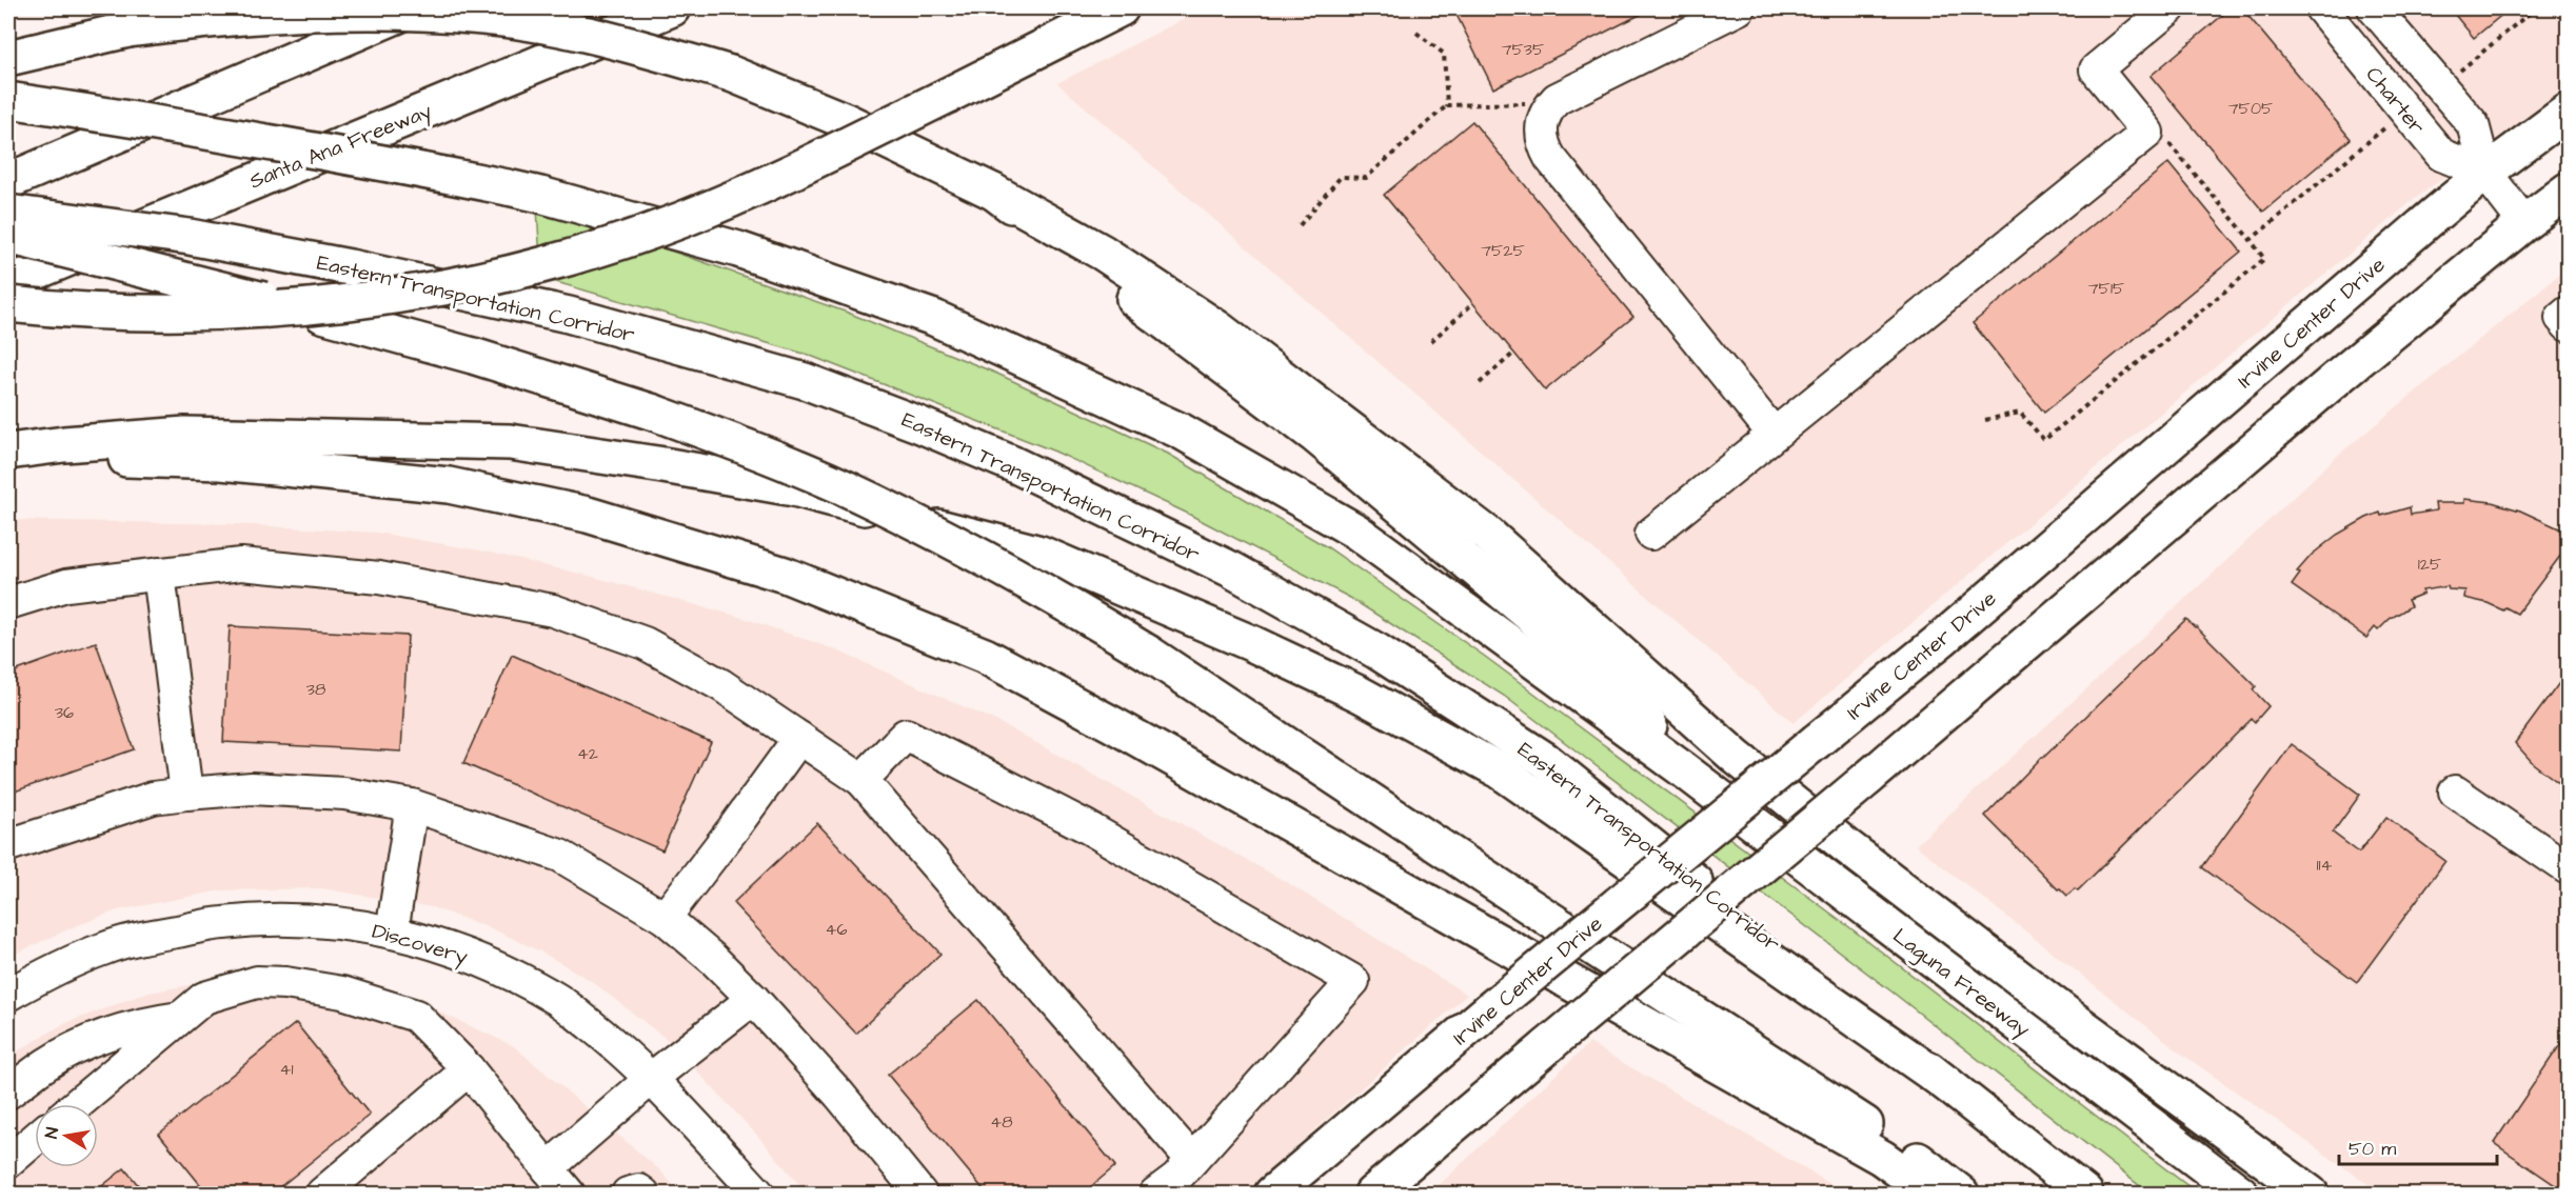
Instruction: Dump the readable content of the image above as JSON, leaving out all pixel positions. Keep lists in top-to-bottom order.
{
  "streets": {
    "main road": [
      "Santa Ana Freeway",
      "Eastern Transportation Corridor",
      "Irvine Center Drive",
      "Laguna Freeway"
    ],
    "street": ["Charter", "Discovery"]
  },
  "crossings": [
    ["Charter", "Irvine Center Drive"]
  ],
  "house_numbers": [
    "7535",
    "7505",
    "7525",
    "7515",
    "125",
    "38",
    "36",
    "42",
    "114",
    "46",
    "41",
    "48"
  ],
  "scale_bar": "50 m",
  "north": "left"
}
